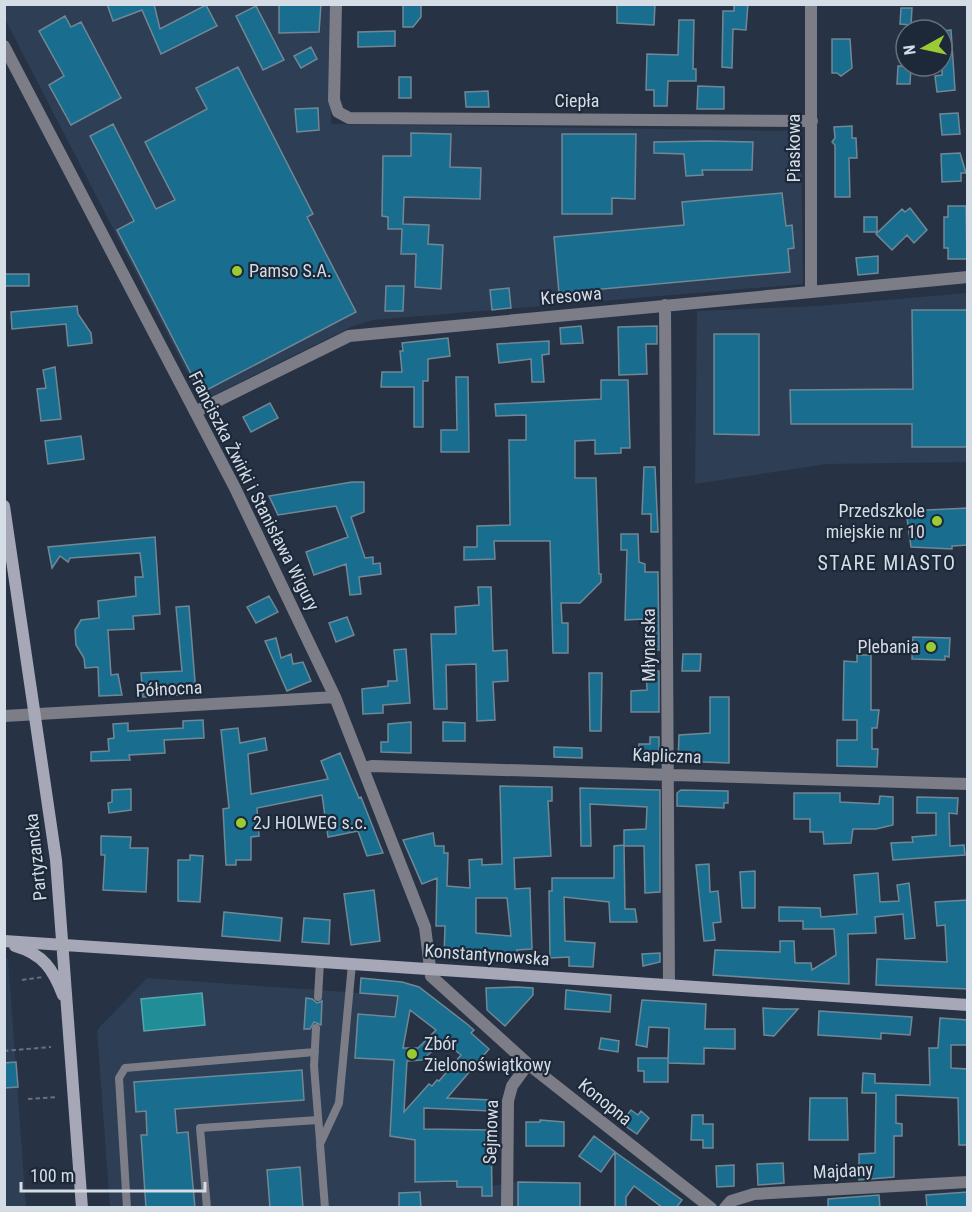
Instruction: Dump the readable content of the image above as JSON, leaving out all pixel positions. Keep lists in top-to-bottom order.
{
  "streets": {
    "street": [
      "Ciepła",
      "Piaskowa",
      "Kresowa",
      "Franciszka Żwirki i Stanisława Wigury",
      "Młynarska",
      "Północna",
      "Kapliczna",
      "Partyzancka",
      "Konstantynowska",
      "Konopna",
      "Sejmowa",
      "Majdany"
    ]
  },
  "crossings": [
    ["Ciepła", "Piaskowa"],
    ["Piaskowa", "Kresowa"],
    ["Kresowa", "Franciszka Żwirki i Stanisława Wigury"],
    ["Kresowa", "Młynarska"],
    ["Franciszka Żwirki i Stanisława Wigury", "Północna"],
    ["Franciszka Żwirki i Stanisława Wigury", "Kapliczna"],
    ["Franciszka Żwirki i Stanisława Wigury", "Konstantynowska"],
    ["Franciszka Żwirki i Stanisława Wigury", "Konopna"],
    ["Młynarska", "Kapliczna"],
    ["Młynarska", "Konstantynowska"],
    ["Północna", "Partyzancka"],
    ["Partyzancka", "Konstantynowska"],
    ["Konstantynowska", "Konopna"],
    ["Konopna", "Sejmowa"]
  ],
  "districts": ["STARE MIASTO"],
  "places": [
    "Pamso S.A.",
    "Przedszkole miejskie nr 10",
    "Plebania",
    "2J HOLWEG s.c.",
    "Zbór Zielonoświątkowy"
  ],
  "scale_bar": "100 m",
  "north": "left"
}
